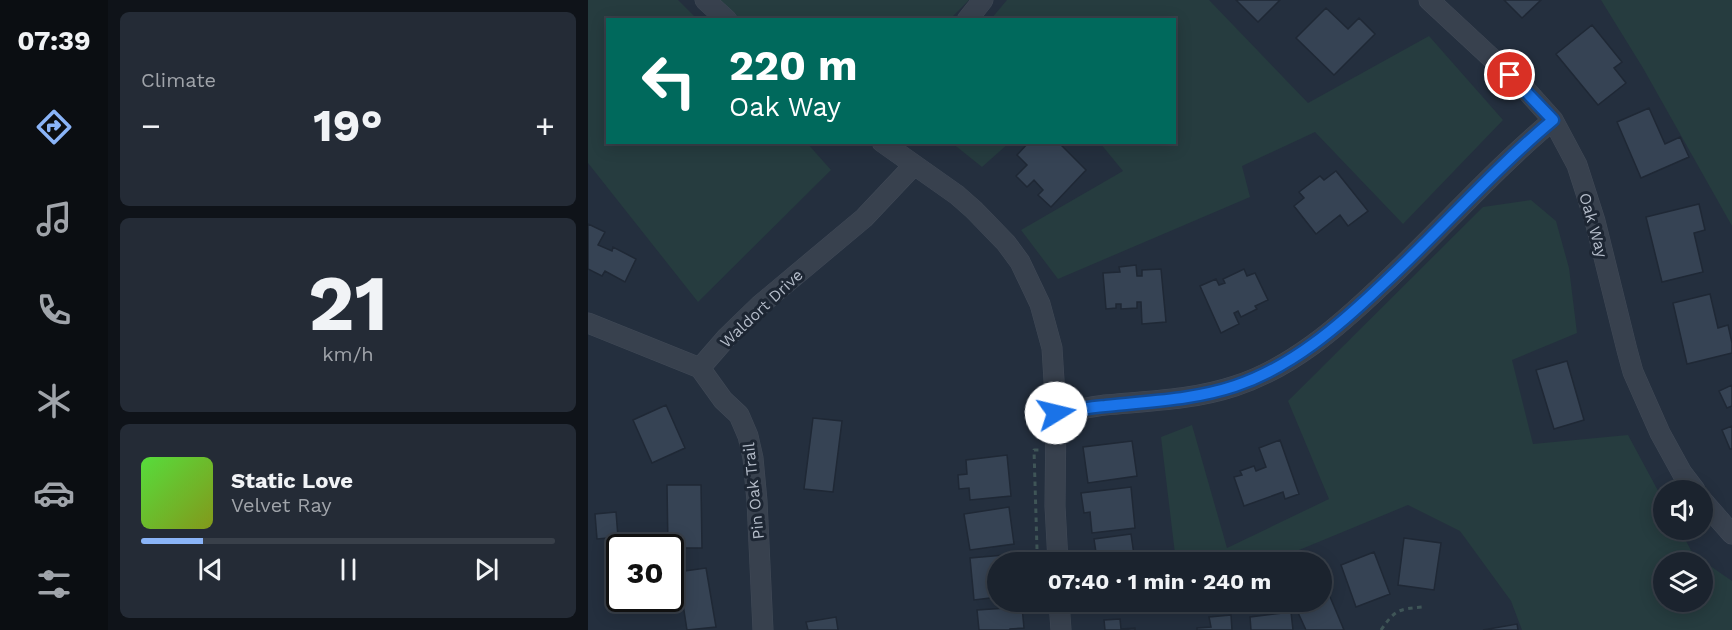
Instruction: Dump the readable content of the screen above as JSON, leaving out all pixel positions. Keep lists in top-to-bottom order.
{
  "streets": {
    "street": ["Oak Way", "Waldort Drive", "Pin Oak Trail"]
  },
  "crossings": [
    ["Waldort Drive", "Pin Oak Trail"]
  ],
  "page": {
    "tabs": "07:39",
    "tile": [
      "Climate",
      ["21", "km/h"]
    ],
    "turn": ["220 m", "Oak Way"],
    "heat": ["−", "19°", "+"],
    "song": ["Static Love", "Velvet Ray"],
    "limit": "30",
    "trip": "07:40 · 1 min · 240 m"
  }
}
